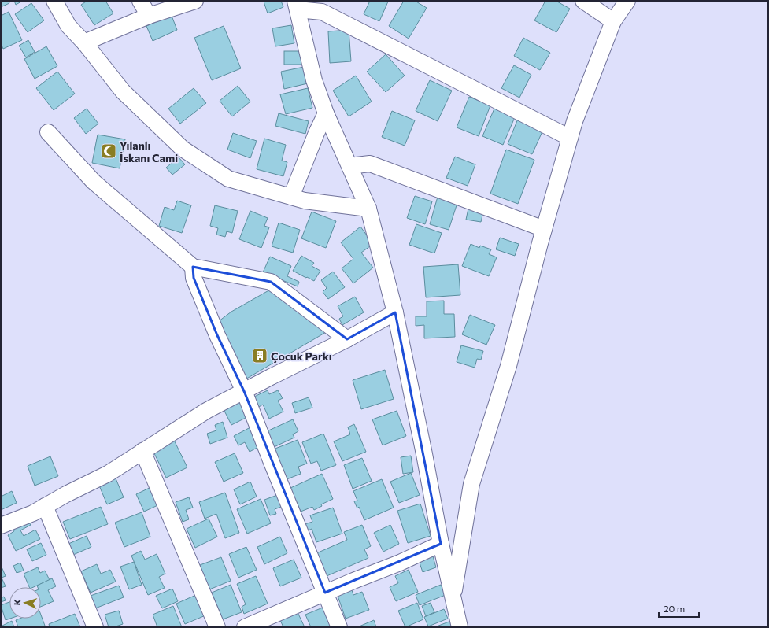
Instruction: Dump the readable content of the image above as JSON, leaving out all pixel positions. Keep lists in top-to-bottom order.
{
  "places": {
    "mosque": ["Yılanlı İskanı Cami"],
    "building": ["Çocuk Parkı"]
  },
  "scale_bar": "20 m",
  "north": "left"
}
